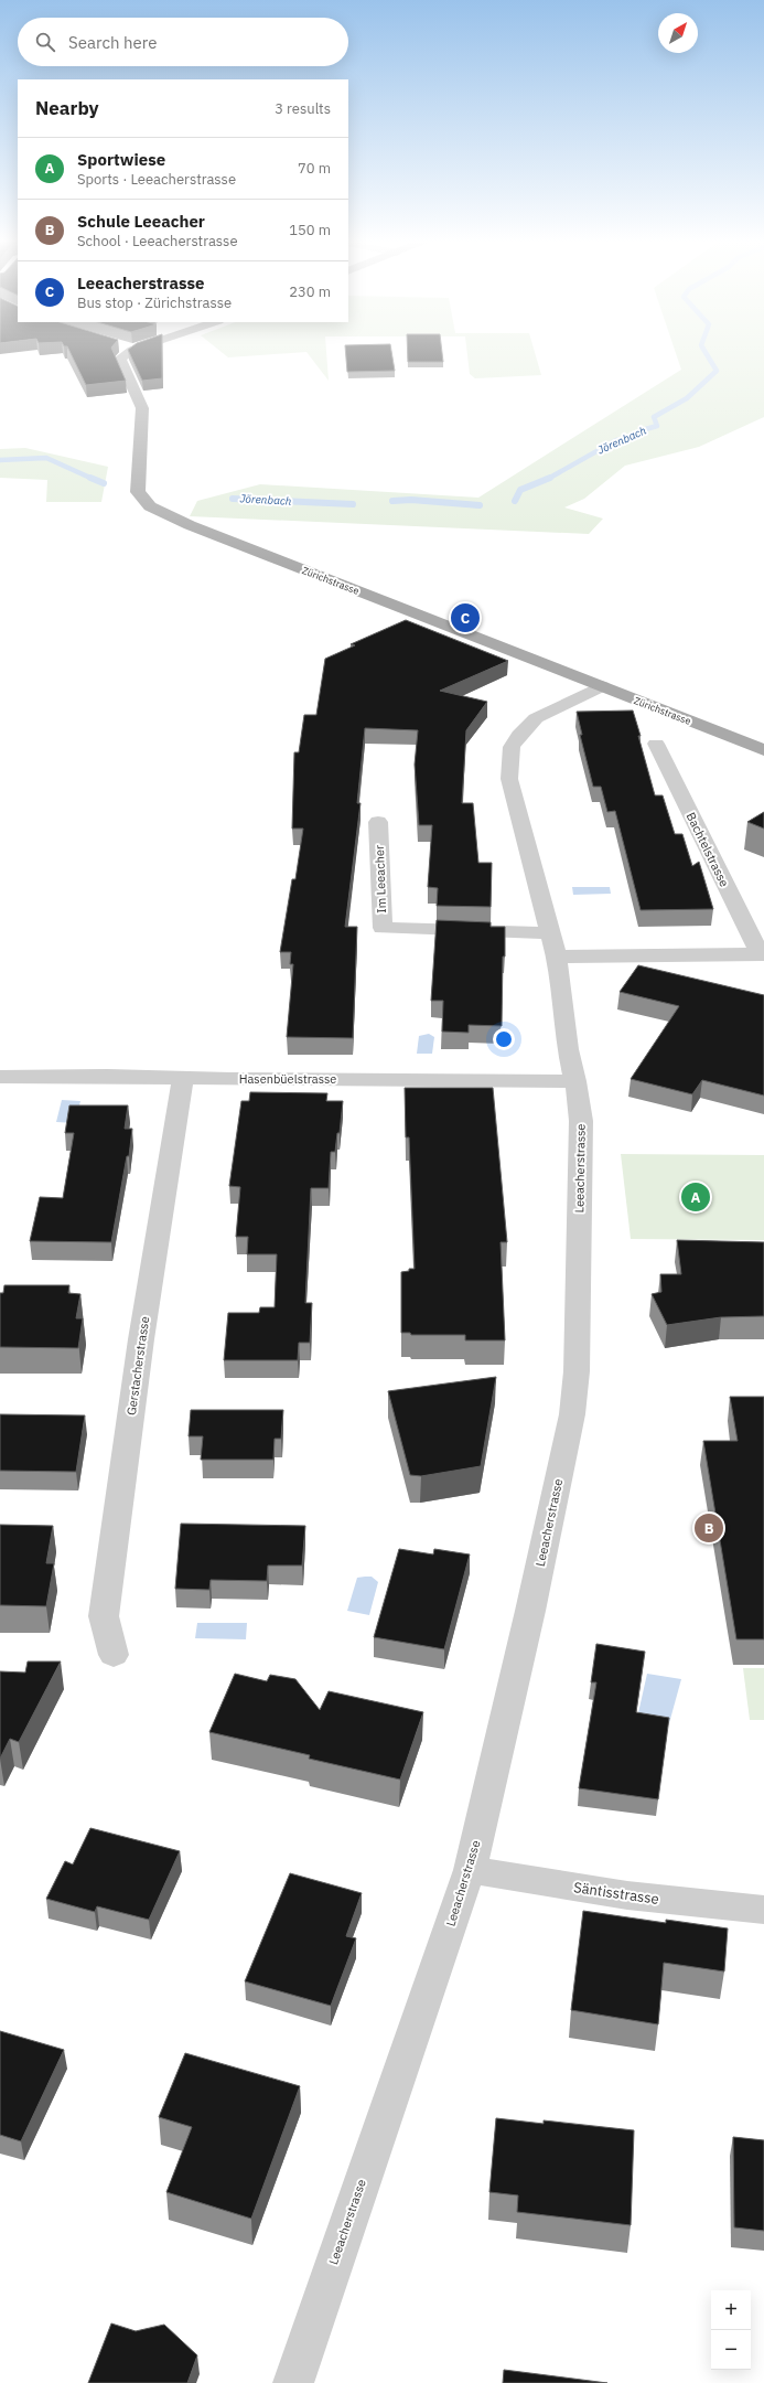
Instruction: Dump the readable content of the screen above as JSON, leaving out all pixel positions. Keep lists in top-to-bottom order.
{
  "streets": {
    "main road": ["Zürichstrasse"],
    "street": [
      "Bachtelstrasse",
      "Im Leeacher",
      "Hasenbüelstrasse",
      "Leeacherstrasse",
      "Gerstacherstrasse",
      "Säntisstrasse"
    ]
  },
  "crossings": [
    ["Zürichstrasse", "Leeacherstrasse"],
    ["Bachtelstrasse", "Im Leeacher"],
    ["Bachtelstrasse", "Leeacherstrasse"],
    ["Im Leeacher", "Leeacherstrasse"],
    ["Hasenbüelstrasse", "Leeacherstrasse"],
    ["Hasenbüelstrasse", "Gerstacherstrasse"],
    ["Leeacherstrasse", "Säntisstrasse"]
  ],
  "water": ["Jörenbach"],
  "north": "top right",
  "page": {
    "search": "Search here",
    "heading": ["Nearby", "3 results"],
    "list": [
      {
        "mark": "A",
        "name": "Sportwiese",
        "note": "Sports · Leeacherstrasse",
        "value": "70 m"
      },
      {
        "mark": "B",
        "name": "Schule Leeacher",
        "note": "School · Leeacherstrasse",
        "value": "150 m"
      },
      {
        "mark": "C",
        "name": "Leeacherstrasse",
        "note": "Bus stop · Zürichstrasse",
        "value": "230 m"
      }
    ],
    "pins": ["C", "A", "B"],
    "map_buttons": ["+", "−"]
  }
}
